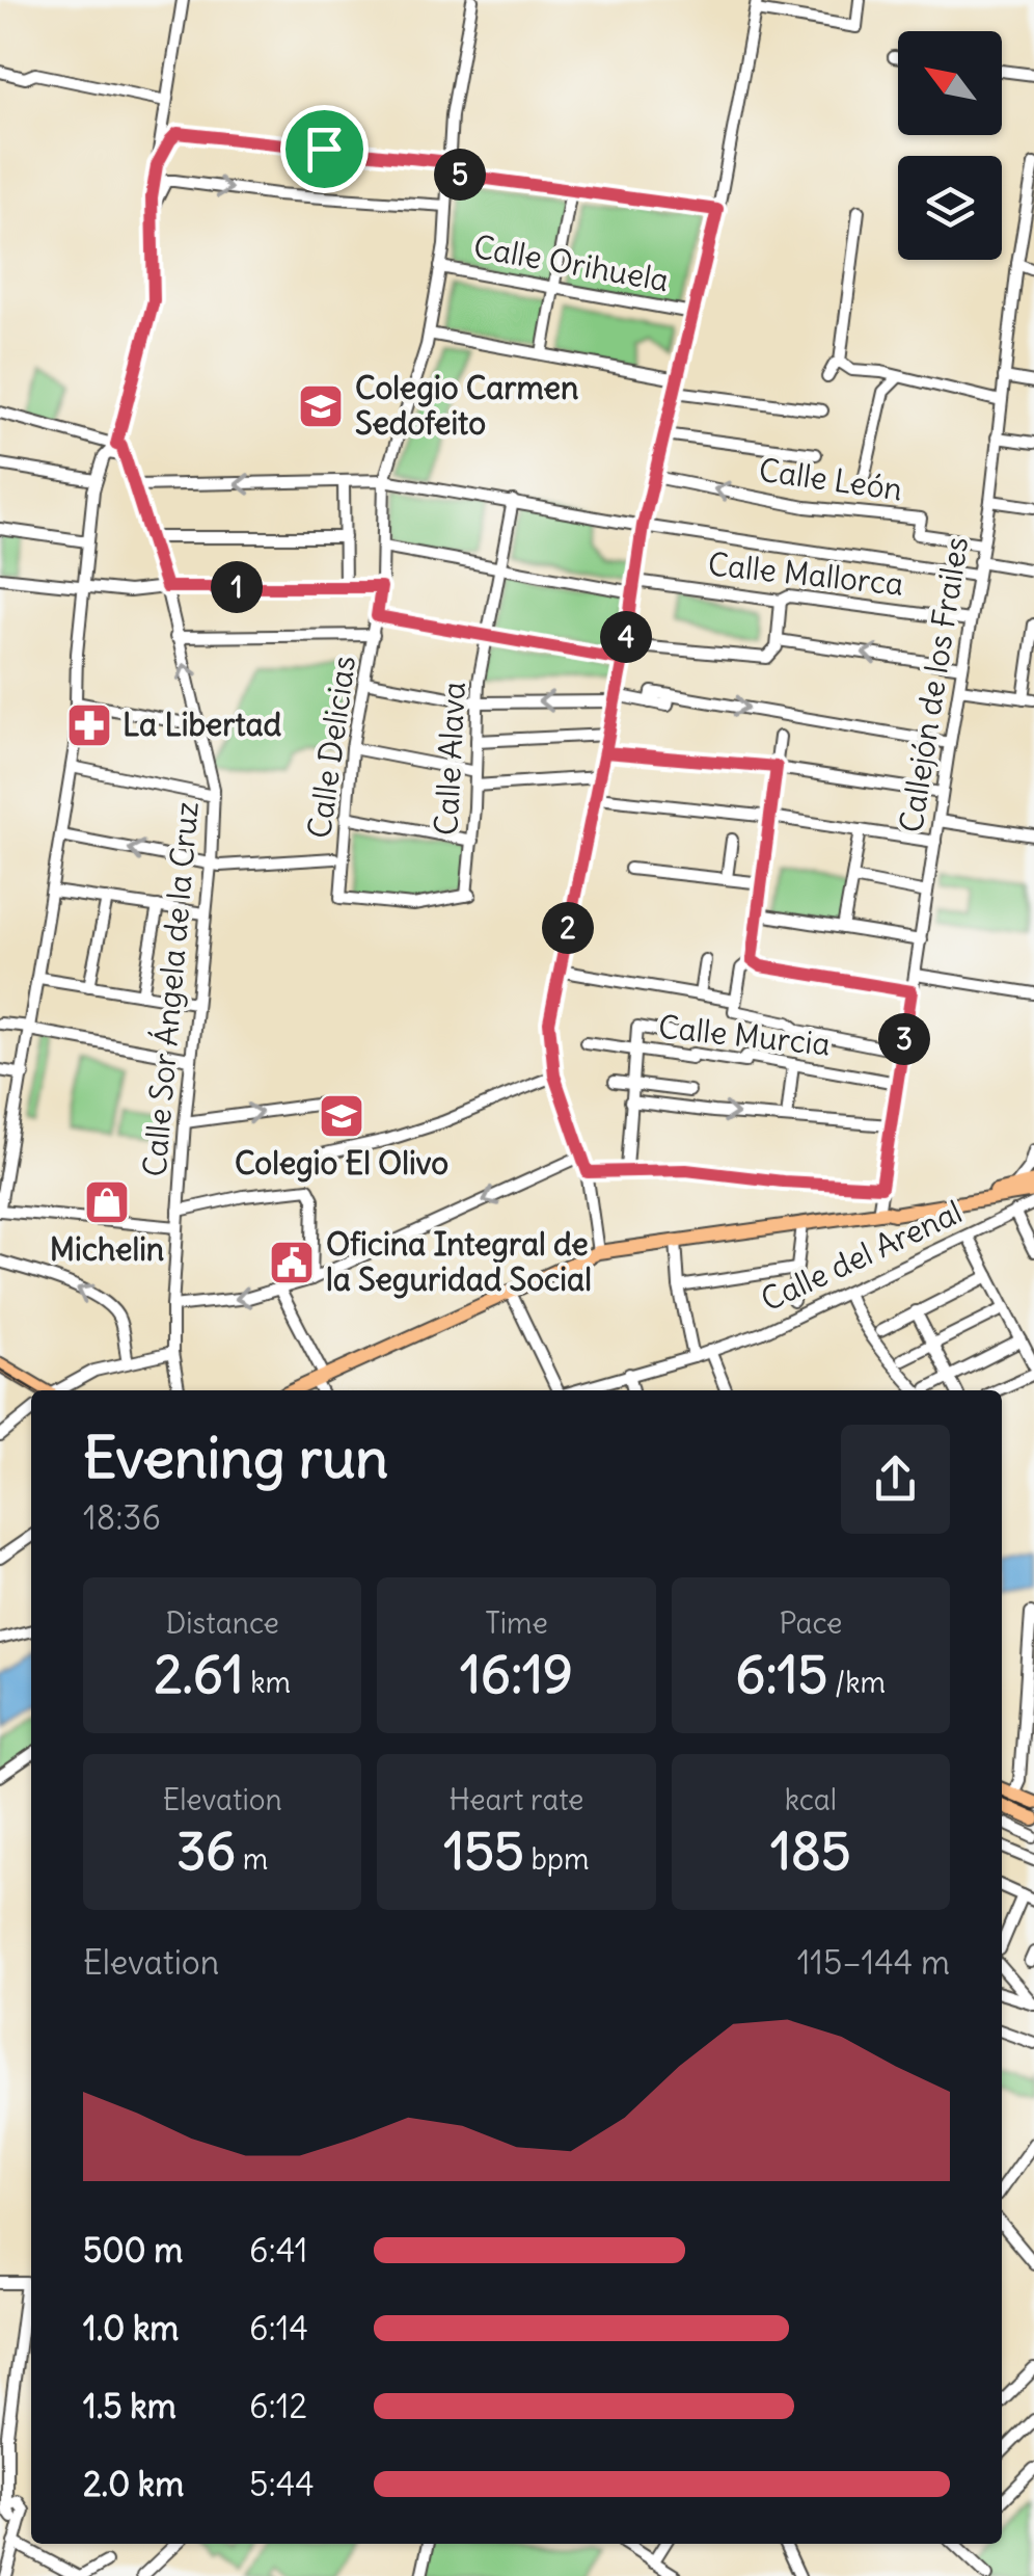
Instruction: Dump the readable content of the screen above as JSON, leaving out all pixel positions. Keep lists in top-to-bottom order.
{
  "streets": {
    "street": [
      "Calle Orihuela",
      "Calle León",
      "Calle Mallorca",
      "Callejón de los Frailes",
      "Calle Delicias",
      "Calle Alava",
      "Calle Sor Ángela de la Cruz",
      "Calle Murcia",
      "Calle del Arenal"
    ]
  },
  "crossings": [
    ["Calle Orihuela", "Calle Delicias"],
    ["Calle León", "Callejón de los Frailes"],
    ["Calle Mallorca", "Callejón de los Frailes"],
    ["Calle Mallorca", "Calle Delicias"],
    ["Calle Mallorca", "Calle Alava"],
    ["Callejón de los Frailes", "Calle Murcia"],
    ["Calle Delicias", "Calle Alava"]
  ],
  "places": {
    "school or university": ["Colegio Carmen Sedofeito", "Colegio El Olivo"],
    "pharmacy": ["La Libertad"],
    "shop": ["Michelin"],
    "public building": ["Oficina Integral de la Seguridad Social"]
  },
  "north": "top left",
  "page": {
    "pins": [
      "5",
      "1",
      "4",
      "2",
      "3"
    ],
    "heading": ["Evening run", "18:36"],
    "stats": [
      ["Distance", "2.61 km"],
      ["Time", "16:19"],
      ["Pace", "6:15 /km"],
      ["Elevation", "36 m"],
      ["Heart rate", "155 bpm"],
      ["kcal", "185"]
    ],
    "chart": ["Elevation", "115–144 m"],
    "list": [
      {
        "name": "500 m",
        "note": "6:41"
      },
      {
        "name": "1.0 km",
        "note": "6:14"
      },
      {
        "name": "1.5 km",
        "note": "6:12"
      },
      {
        "name": "2.0 km",
        "note": "5:44"
      }
    ]
  }
}
